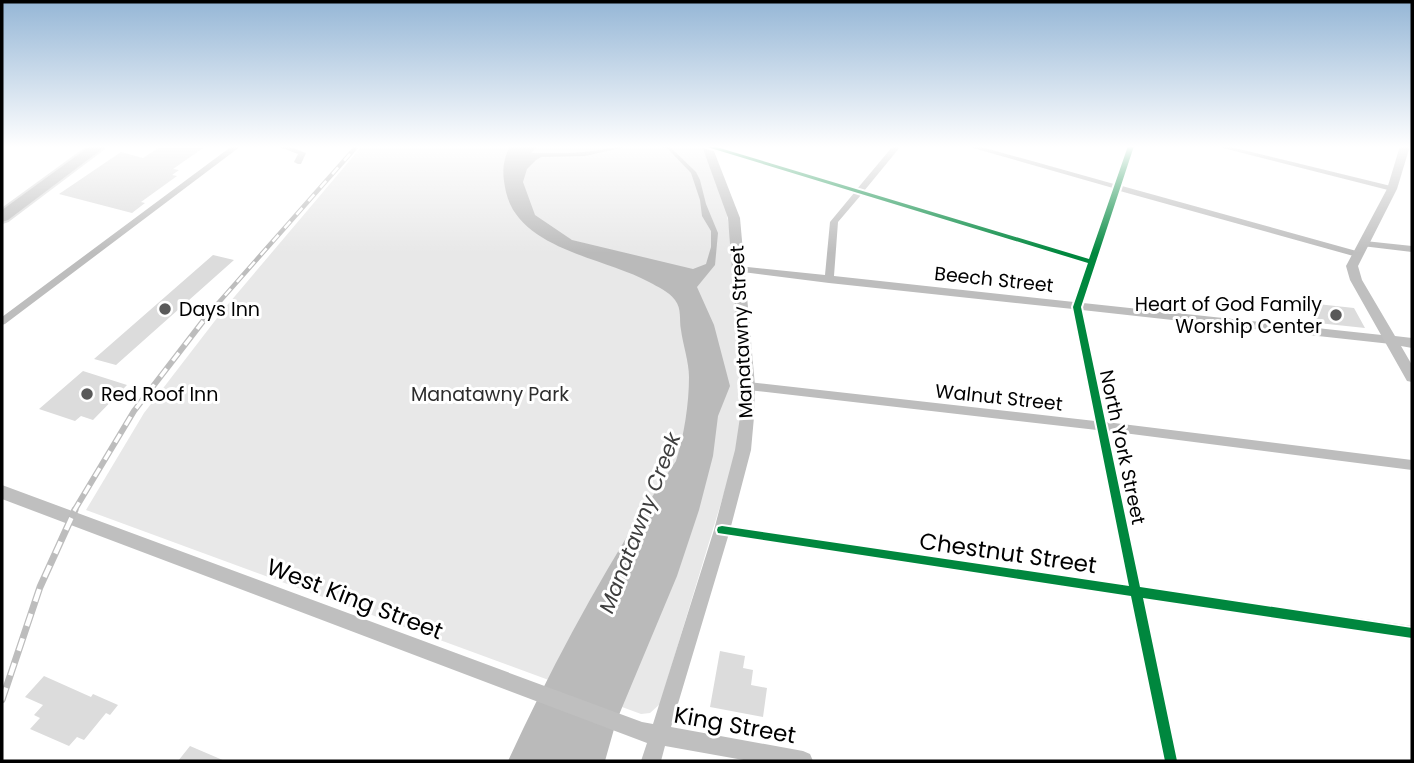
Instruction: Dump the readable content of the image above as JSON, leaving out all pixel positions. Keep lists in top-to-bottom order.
{
  "streets": {
    "street": [
      "Beech Street",
      "Manatawny Street",
      "Walnut Street",
      "North York Street",
      "Chestnut Street",
      "West King Street",
      "King Street"
    ]
  },
  "crossings": [
    ["Beech Street", "Manatawny Street"],
    ["Beech Street", "North York Street"],
    ["Manatawny Street", "Walnut Street"],
    ["Manatawny Street", "Chestnut Street"],
    ["Manatawny Street", "West King Street"],
    ["Manatawny Street", "King Street"],
    ["Walnut Street", "North York Street"],
    ["North York Street", "Chestnut Street"],
    ["West King Street", "King Street"]
  ],
  "water": ["Manatawny Creek"],
  "parks": ["Manatawny Park"],
  "places": ["Days Inn", "Heart of God Family Worship Center", "Red Roof Inn"]
}
